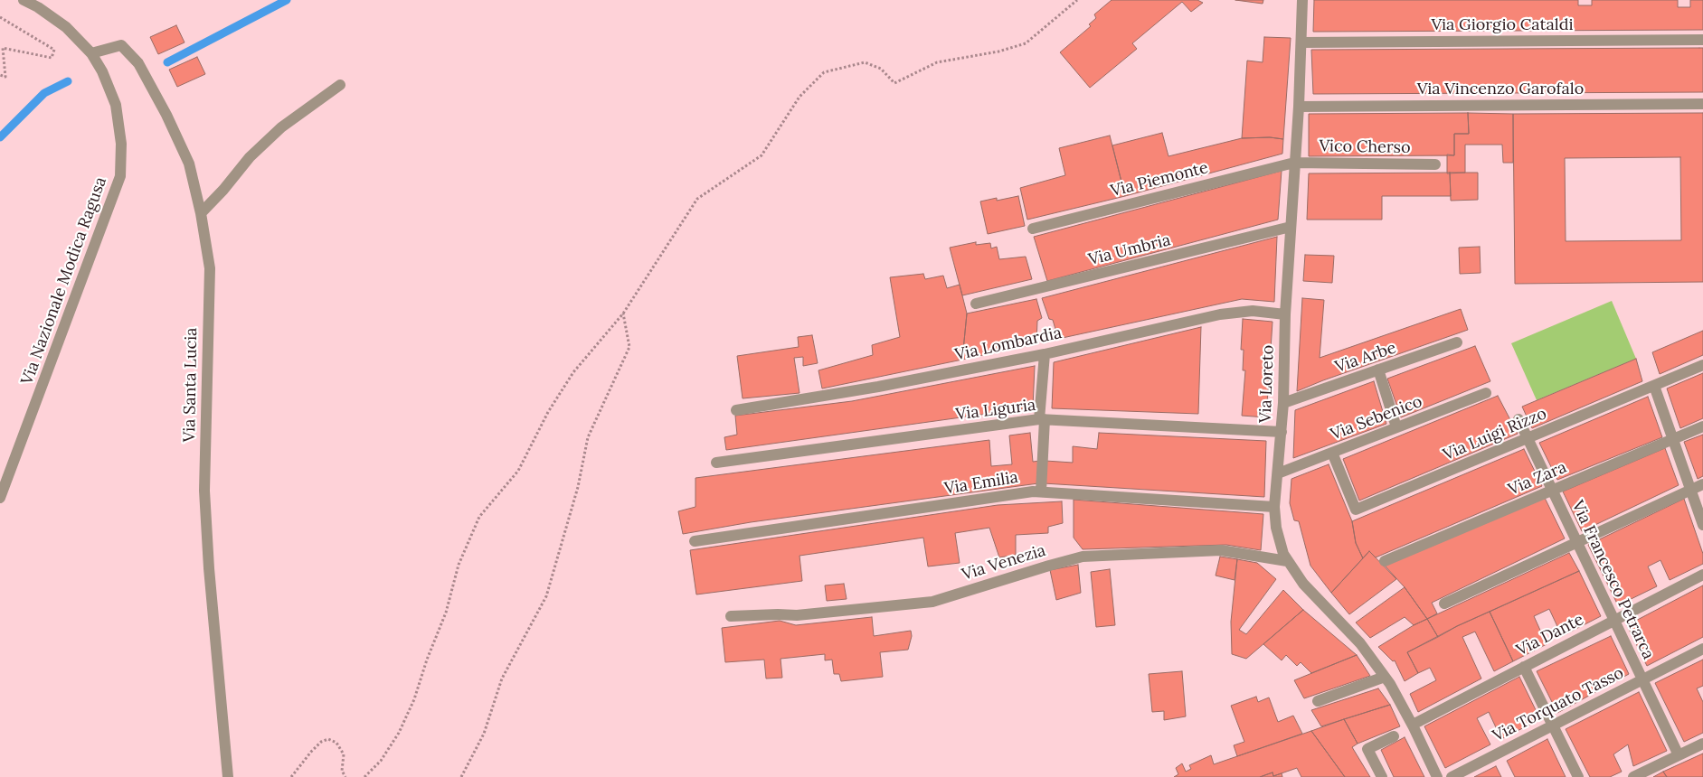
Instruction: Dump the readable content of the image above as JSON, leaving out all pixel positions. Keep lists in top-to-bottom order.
{
  "streets": {
    "street": [
      "Via Giorgio Cataldi",
      "Via Vincenzo Garofalo",
      "Vico Cherso",
      "Via Piemonte",
      "Via Umbria",
      "Via Nazionale Modica Ragusa",
      "Via Lombardia",
      "Via Arbe",
      "Via Loreto",
      "Via Santa Lucia",
      "Via Liguria",
      "Via Sebenico",
      "Via Luigi Rizzo",
      "Via Zara",
      "Via Emilia",
      "Via Venezia",
      "Via Francesco Petrarca",
      "Via Dante",
      "Via Torquato Tasso"
    ]
  },
  "crossings": [
    ["Via Giorgio Cataldi", "Via Loreto"],
    ["Via Vincenzo Garofalo", "Via Loreto"],
    ["Vico Cherso", "Via Piemonte"],
    ["Vico Cherso", "Via Loreto"],
    ["Via Piemonte", "Via Loreto"],
    ["Via Umbria", "Via Loreto"],
    ["Via Nazionale Modica Ragusa", "Via Santa Lucia"],
    ["Via Lombardia", "Via Loreto"],
    ["Via Arbe", "Via Loreto"],
    ["Via Loreto", "Via Liguria"],
    ["Via Loreto", "Via Sebenico"],
    ["Via Loreto", "Via Emilia"],
    ["Via Loreto", "Via Venezia"],
    ["Via Loreto", "Via Dante"],
    ["Via Sebenico", "Via Luigi Rizzo"],
    ["Via Luigi Rizzo", "Via Francesco Petrarca"],
    ["Via Zara", "Via Francesco Petrarca"],
    ["Via Francesco Petrarca", "Via Dante"],
    ["Via Francesco Petrarca", "Via Torquato Tasso"]
  ]
}
